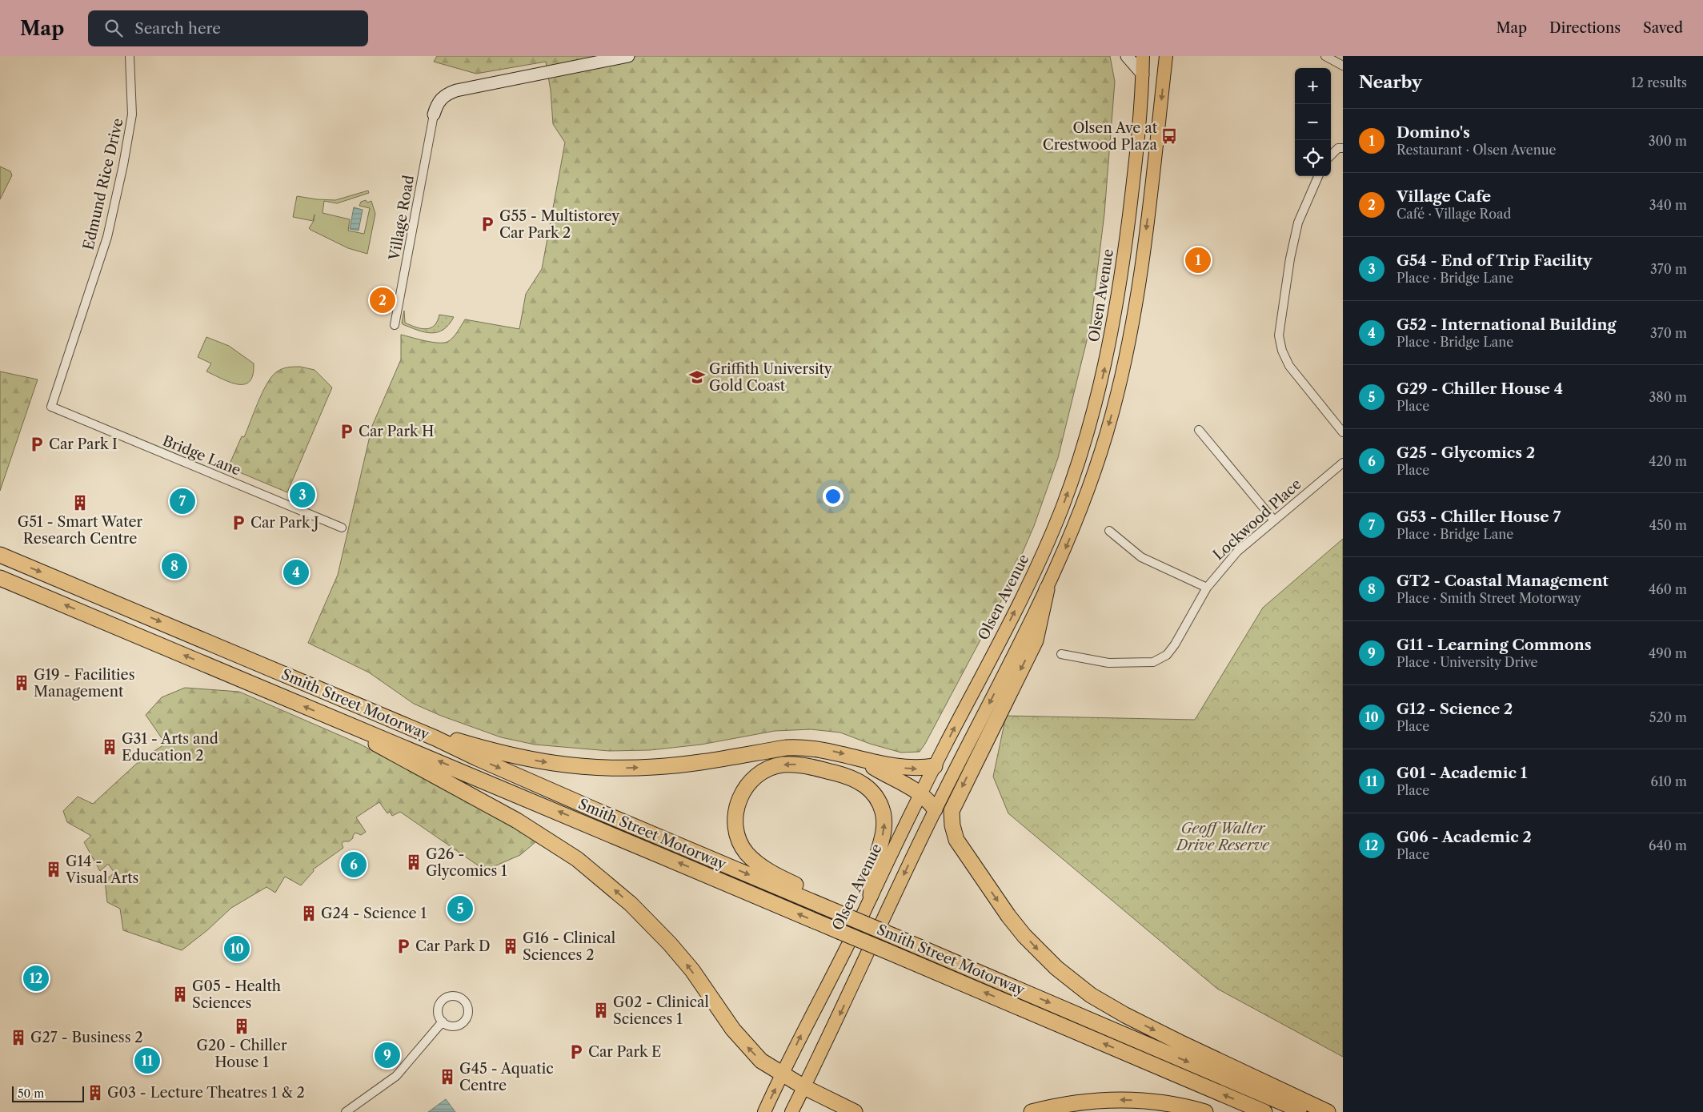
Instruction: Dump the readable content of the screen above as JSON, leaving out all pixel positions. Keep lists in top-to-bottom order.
{
  "streets": {
    "highway": ["Smith Street Motorway"],
    "main road": ["Olsen Avenue"],
    "street": [
      "Edmund Rice Drive",
      "Village Road",
      "Bridge Lane",
      "Lockwood Place"
    ]
  },
  "crossings": [
    ["Edmund Rice Drive", "Bridge Lane"]
  ],
  "parks": ["Geoff Walter Drive Reserve"],
  "places": {
    "bus stop": ["Olsen Ave at Crestwood Plaza"],
    "parking": [
      "G55 - Multistorey Car Park 2",
      "Car Park H",
      "Car Park I",
      "Car Park J",
      "Car Park D",
      "Car Park E"
    ],
    "school or university": ["Griffith University Gold Coast"],
    "building": [
      "G51 - Smart Water Research Centre",
      "G19 - Facilities Management",
      "G31 - Arts and Education 2",
      "G26 - Glycomics 1",
      "G14 - Visual Arts",
      "G24 - Science 1",
      "G16 - Clinical Sciences 2",
      "G05 - Health Sciences",
      "G02 - Clinical Sciences 1",
      "G20 - Chiller House 1",
      "G27 - Business 2",
      "G45 - Aquatic Centre",
      "G03 - Lecture Theatres 1 & 2"
    ]
  },
  "scale_bar": "50 m",
  "page": {
    "header": "Map",
    "search": "Search here",
    "nav": ["Map", "Directions", "Saved"],
    "heading": ["Nearby", "12 results"],
    "map_buttons": ["+", "−"],
    "list": [
      {
        "mark": "1",
        "name": "Domino's",
        "note": "Restaurant · Olsen Avenue",
        "value": "300 m"
      },
      {
        "mark": "2",
        "name": "Village Cafe",
        "note": "Café · Village Road",
        "value": "340 m"
      },
      {
        "mark": "3",
        "name": "G54 - End of Trip Facility",
        "note": "Place · Bridge Lane",
        "value": "370 m"
      },
      {
        "mark": "4",
        "name": "G52 - International Building",
        "note": "Place · Bridge Lane",
        "value": "370 m"
      },
      {
        "mark": "5",
        "name": "G29 - Chiller House 4",
        "note": "Place",
        "value": "380 m"
      },
      {
        "mark": "6",
        "name": "G25 - Glycomics 2",
        "note": "Place",
        "value": "420 m"
      },
      {
        "mark": "7",
        "name": "G53 - Chiller House 7",
        "note": "Place · Bridge Lane",
        "value": "450 m"
      },
      {
        "mark": "8",
        "name": "GT2 - Coastal Management",
        "note": "Place · Smith Street Motorway",
        "value": "460 m"
      },
      {
        "mark": "9",
        "name": "G11 - Learning Commons",
        "note": "Place · University Drive",
        "value": "490 m"
      },
      {
        "mark": "10",
        "name": "G12 - Science 2",
        "note": "Place",
        "value": "520 m"
      },
      {
        "mark": "11",
        "name": "G01 - Academic 1",
        "note": "Place",
        "value": "610 m"
      },
      {
        "mark": "12",
        "name": "G06 - Academic 2",
        "note": "Place",
        "value": "640 m"
      }
    ],
    "pins": [
      "1",
      "2",
      "3",
      "7",
      "8",
      "4",
      "6",
      "5",
      "10",
      "12",
      "9",
      "11"
    ],
    "scale": "50 m"
  }
}
